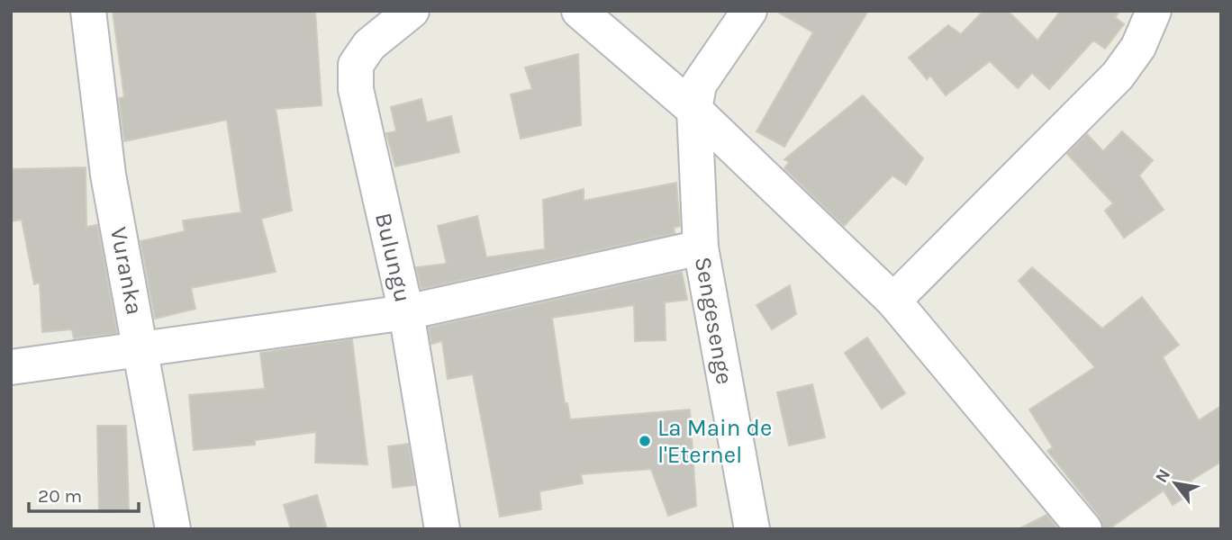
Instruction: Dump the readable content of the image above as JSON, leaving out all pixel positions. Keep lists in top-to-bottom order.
{
  "streets": {
    "street": ["Bulungu", "Vuranka", "Sengesenge"]
  },
  "places": ["La Main de l'Eternel"],
  "scale_bar": "20 m",
  "north": "top left"
}
